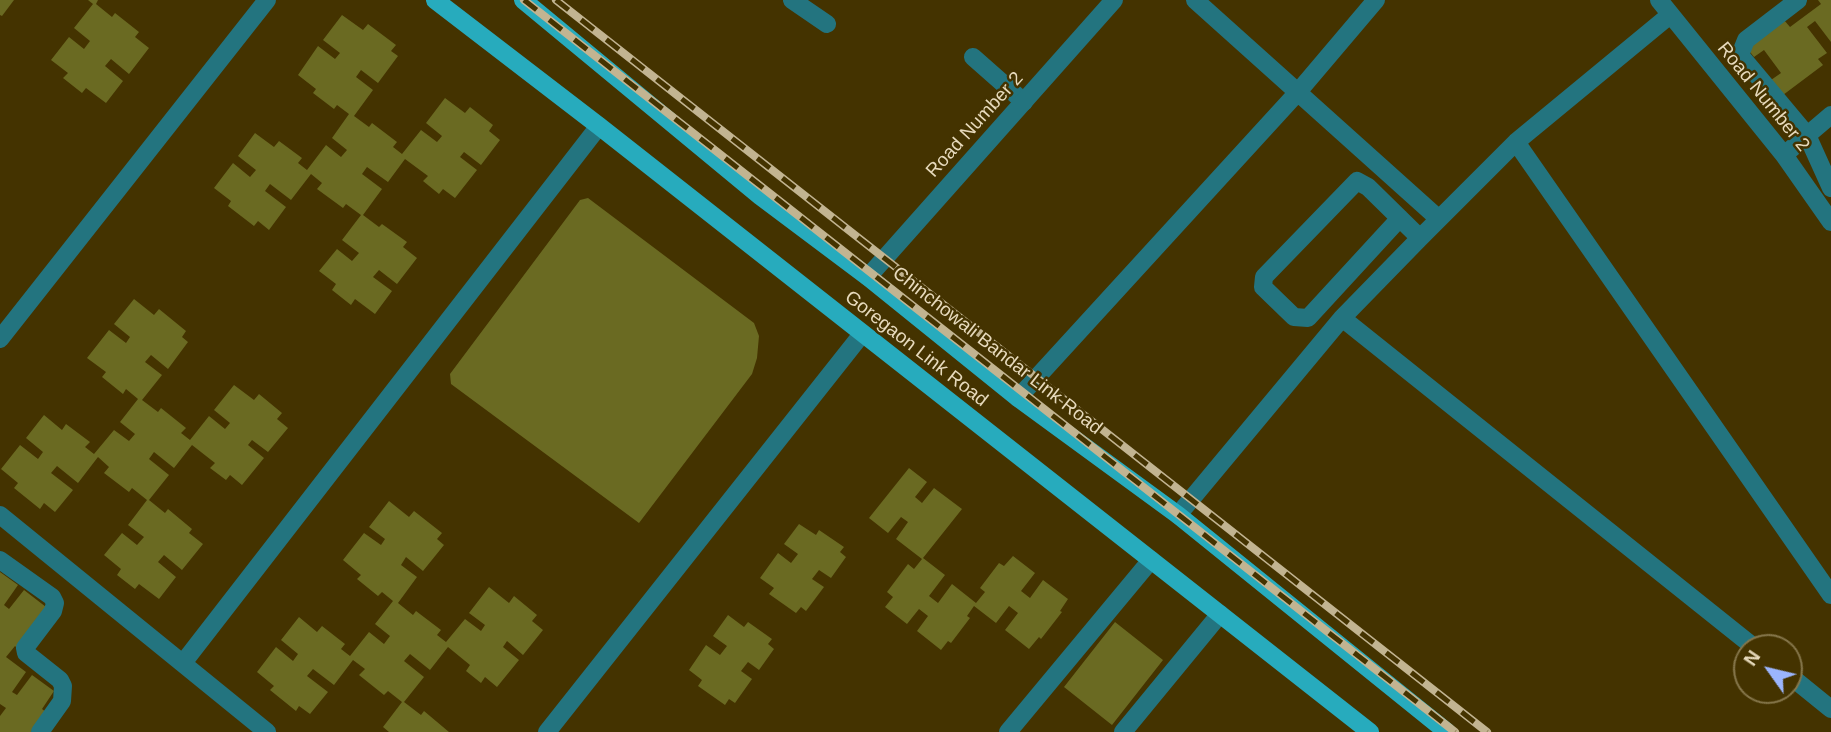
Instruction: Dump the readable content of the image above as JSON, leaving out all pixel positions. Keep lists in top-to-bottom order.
{
  "streets": {
    "main road": ["Goregaon Link Road", "Chinchowali Bandar Link Road"],
    "street": ["Road Number 2"]
  },
  "crossings": [
    ["Road Number 2", "Chinchowali Bandar Link Road"]
  ],
  "north": "top left"
}
